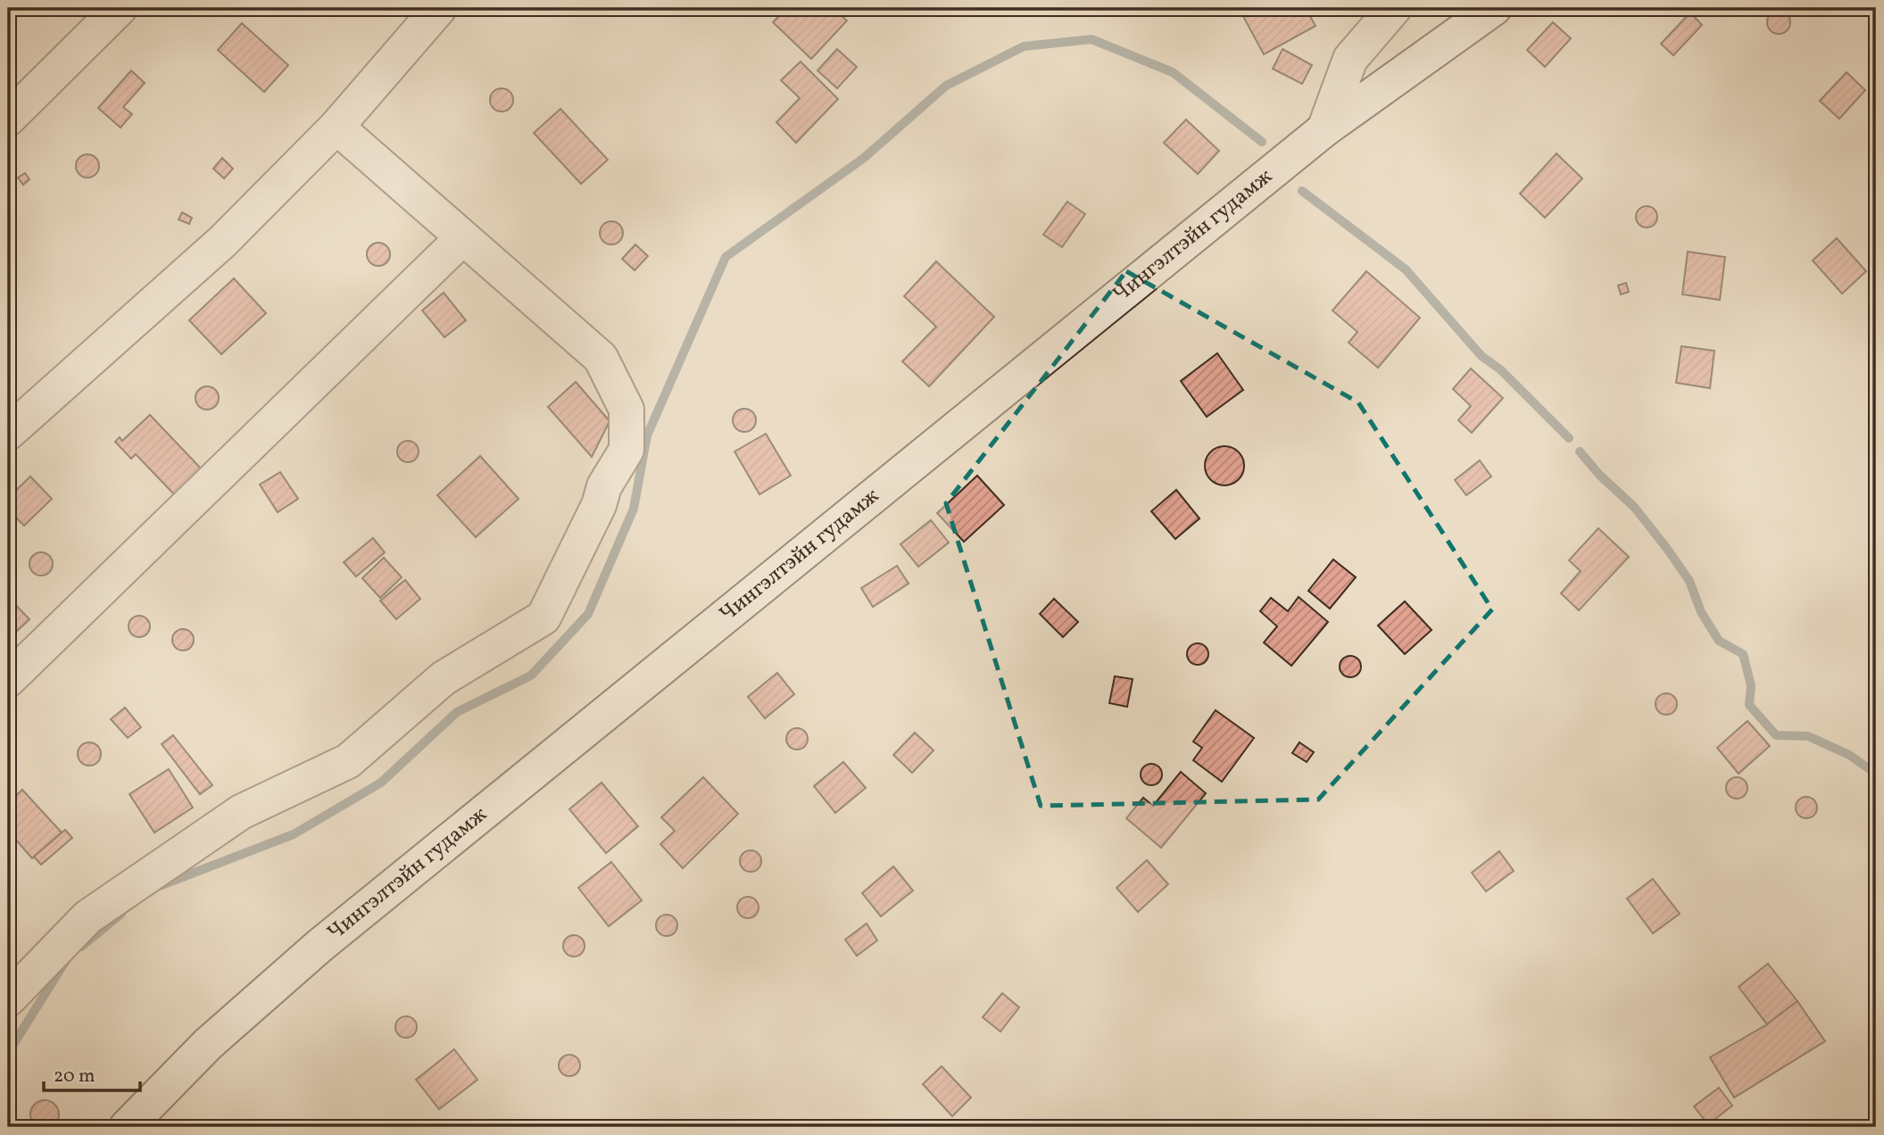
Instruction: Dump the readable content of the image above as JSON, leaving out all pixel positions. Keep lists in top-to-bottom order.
{
  "streets": {
    "street": ["Чингэлтэйн гудамж"]
  },
  "scale_bar": "20 m"
}
